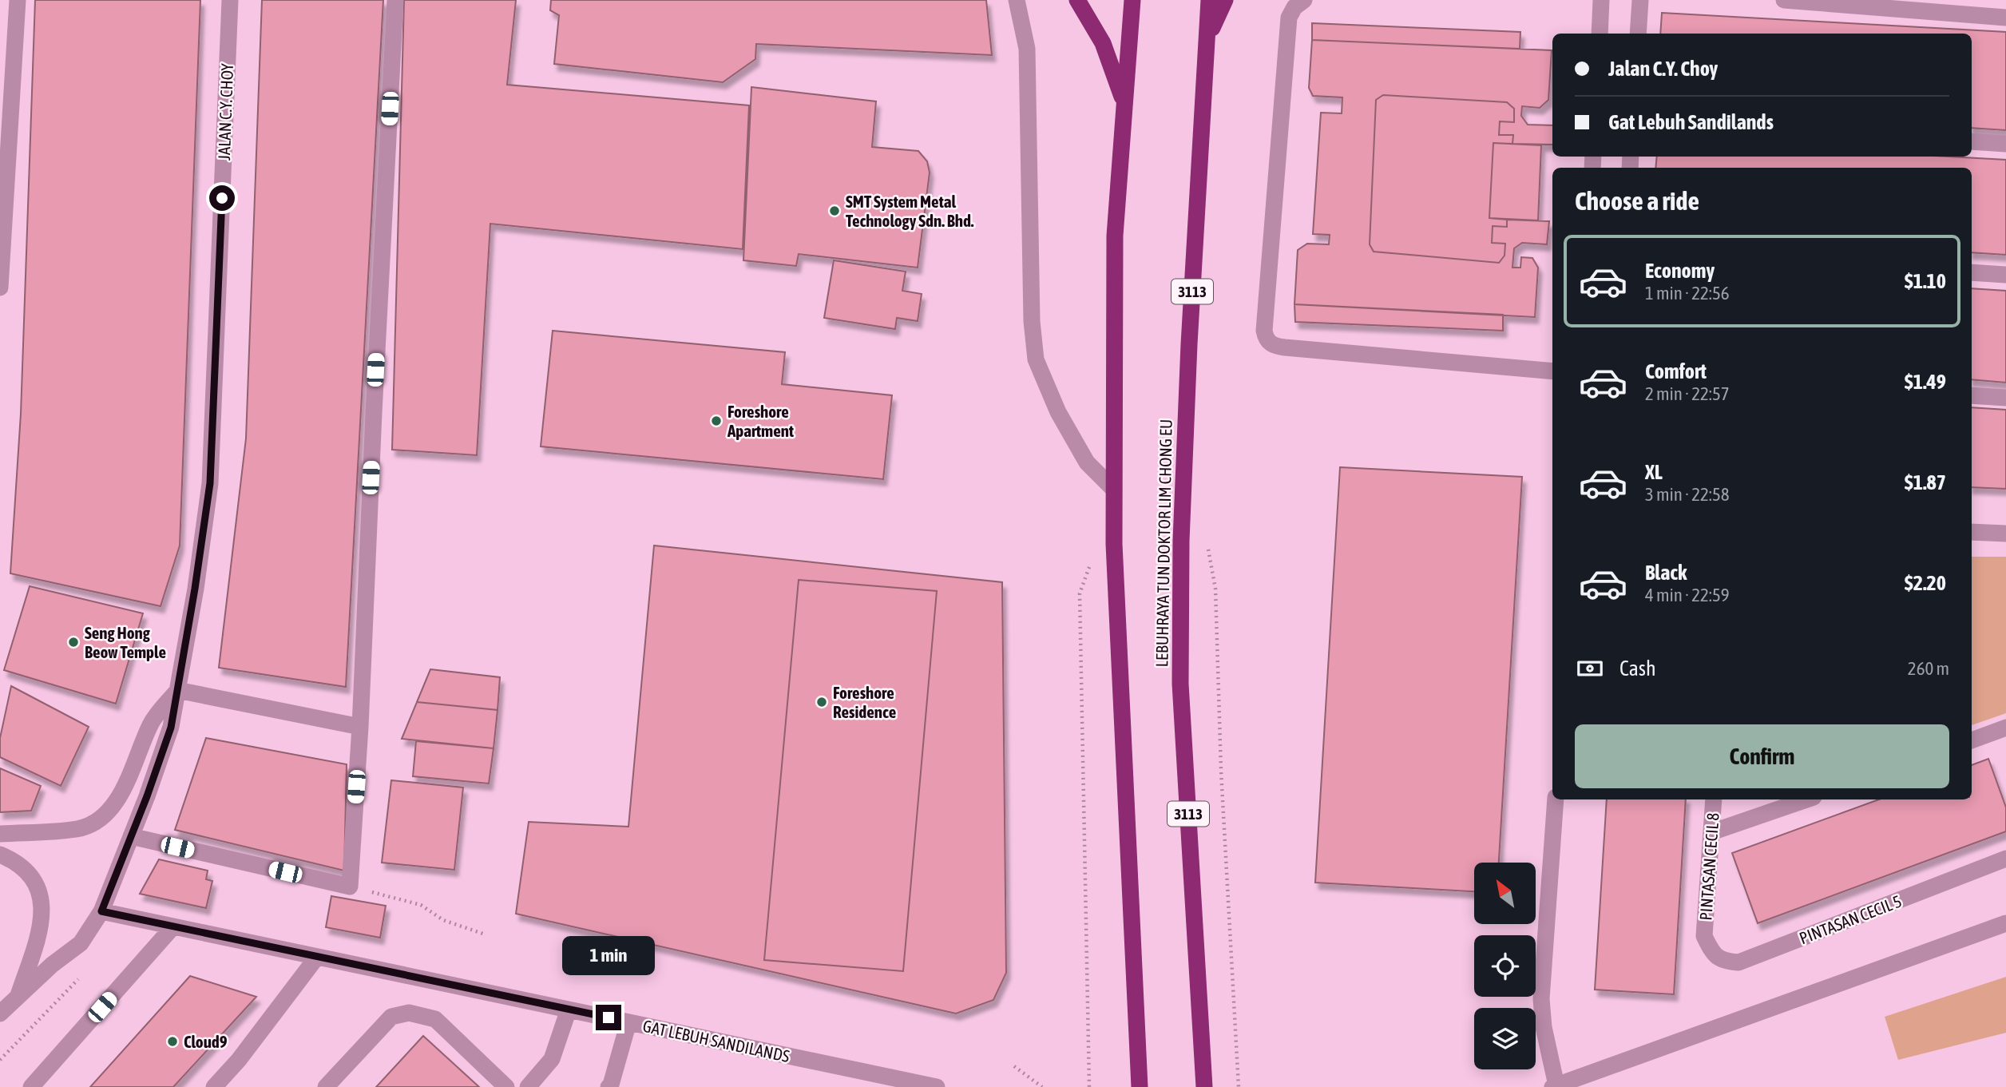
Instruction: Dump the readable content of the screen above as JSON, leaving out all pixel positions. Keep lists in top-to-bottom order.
{
  "streets": {
    "highway": ["3113", "LEBUHRAYA TUN DOKTOR LIM CHONG EU"],
    "street": [
      "JALAN C.Y. CHOY",
      "PINTASAN CECIL 8",
      "PINTASAN CECIL 5",
      "GAT LEBUH SANDILANDS"
    ]
  },
  "crossings": [
    ["JALAN C.Y. CHOY", "GAT LEBUH SANDILANDS"],
    ["PINTASAN CECIL 8", "PINTASAN CECIL 5"]
  ],
  "places": [
    "SMT System Metal Technology Sdn. Bhd.",
    "Foreshore Apartment",
    "Seng Hong Beow Temple",
    "Foreshore Residence",
    "Cloud9"
  ],
  "north": "top left",
  "page": {
    "banner": ["Jalan C.Y. Choy", "Gat Lebuh Sandilands"],
    "heading": "Choose a ride",
    "list": [
      {
        "name": "Economy",
        "note": "1 min · 22:56",
        "value": "$1.10"
      },
      {
        "name": "Comfort",
        "note": "2 min · 22:57",
        "value": "$1.49"
      },
      {
        "name": "XL",
        "note": "3 min · 22:58",
        "value": "$1.87"
      },
      {
        "name": "Black",
        "note": "4 min · 22:59",
        "value": "$2.20"
      }
    ],
    "pay": ["Cash", "260 m"],
    "buttons": "Confirm",
    "bubble": "1 min"
  }
}
